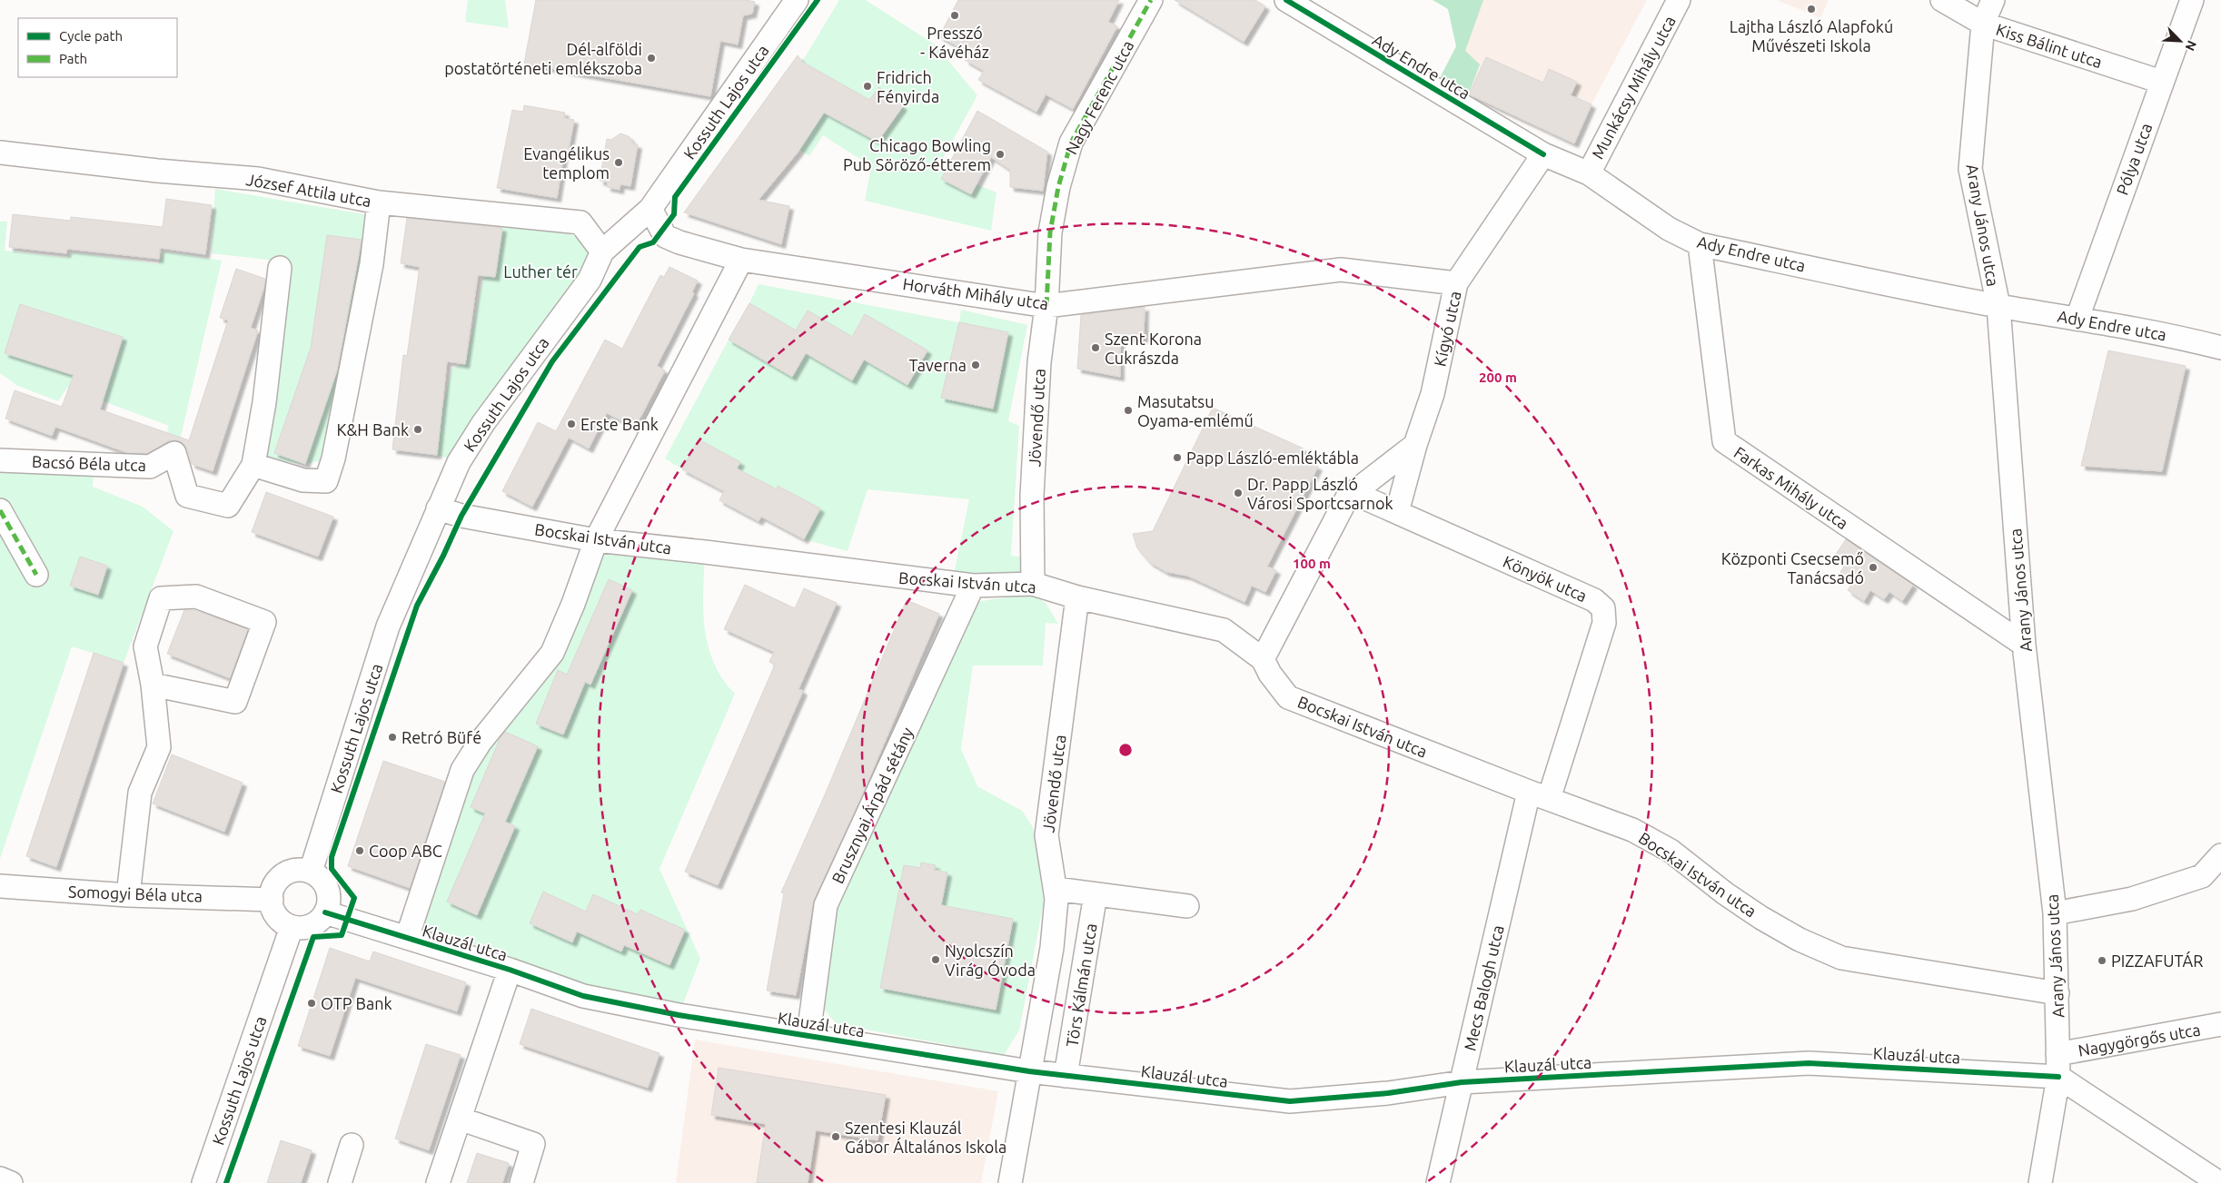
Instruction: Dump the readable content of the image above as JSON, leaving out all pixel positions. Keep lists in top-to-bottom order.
{
  "streets": {
    "street": [
      "Kiss Bálint utca",
      "Ady Endre utca",
      "Munkácsy Mihály utca",
      "Nagy Ferenc utca",
      "Kossuth Lajos utca",
      "Pólya utca",
      "József Attila utca",
      "Arany János utca",
      "Horváth Mihály utca",
      "Kígyó utca",
      "Jövendő utca",
      "Bacsó Béla utca",
      "Farkas Mihály utca",
      "Bocskai István utca",
      "Könyök utca",
      "Brusznyai Árpád sétány",
      "Somogyi Béla utca",
      "Klauzál utca",
      "Törs Kálmán utca",
      "Mecs Balogh utca",
      "Nagygörgős utca"
    ]
  },
  "crossings": [
    ["Kiss Bálint utca", "Pólya utca"],
    ["Kiss Bálint utca", "Arany János utca"],
    ["Ady Endre utca", "Munkácsy Mihály utca"],
    ["Ady Endre utca", "Pólya utca"],
    ["Ady Endre utca", "Arany János utca"],
    ["Ady Endre utca", "Kígyó utca"],
    ["Ady Endre utca", "Farkas Mihály utca"],
    ["Nagy Ferenc utca", "Horváth Mihály utca"],
    ["Nagy Ferenc utca", "Jövendő utca"],
    ["Kossuth Lajos utca", "József Attila utca"],
    ["Kossuth Lajos utca", "Horváth Mihály utca"],
    ["Kossuth Lajos utca", "Bocskai István utca"],
    ["Kossuth Lajos utca", "Somogyi Béla utca"],
    ["Kossuth Lajos utca", "Klauzál utca"],
    ["Arany János utca", "Farkas Mihály utca"],
    ["Arany János utca", "Bocskai István utca"],
    ["Arany János utca", "Klauzál utca"],
    ["Arany János utca", "Nagygörgős utca"],
    ["Horváth Mihály utca", "Kígyó utca"],
    ["Horváth Mihály utca", "Jövendő utca"],
    ["Kígyó utca", "Könyök utca"],
    ["Jövendő utca", "Bocskai István utca"],
    ["Jövendő utca", "Klauzál utca"],
    ["Bocskai István utca", "Könyök utca"],
    ["Bocskai István utca", "Brusznyai Árpád sétány"],
    ["Bocskai István utca", "Mecs Balogh utca"],
    ["Könyök utca", "Mecs Balogh utca"],
    ["Brusznyai Árpád sétány", "Klauzál utca"],
    ["Somogyi Béla utca", "Klauzál utca"],
    ["Klauzál utca", "Törs Kálmán utca"],
    ["Klauzál utca", "Mecs Balogh utca"]
  ],
  "parks": ["Luther tér"],
  "places": [
    "Lajtha László Alapfokú Művészeti Iskola",
    "Presszó - Kávéház",
    "Dél-alföldi postatörténeti emlékszoba",
    "Fridrich Fényirda",
    "Chicago Bowling Pub Söröző-étterem",
    "Evangélikus templom",
    "Szent Korona Cukrászda",
    "Taverna",
    "Masutatsu Oyama-emlémű",
    "Erste Bank",
    "K&H Bank",
    "Papp László-emléktábla",
    "Dr. Papp László Városi Sportcsarnok",
    "Központi Csecsemő Tanácsadó",
    "Retró Büfé",
    "Coop ABC",
    "Nyolcszín Virág Óvoda",
    "PIZZAFUTÁR",
    "OTP Bank",
    "Szentesi Klauzál Gábor Általános Iskola"
  ],
  "legend": ["Cycle path", "Path"],
  "north": "bottom right",
  "rings": ["200 m", "100 m"]
}
